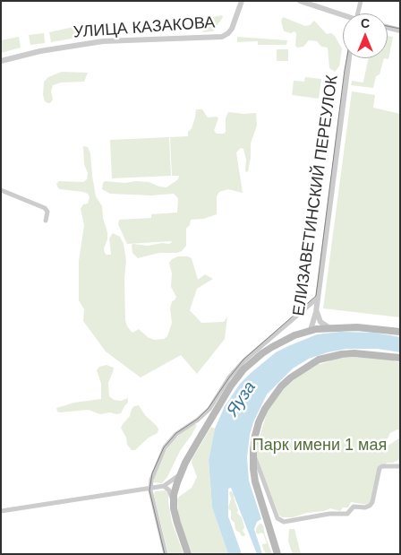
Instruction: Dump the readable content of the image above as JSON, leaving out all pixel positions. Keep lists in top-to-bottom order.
{
  "streets": {
    "street": ["УЛИЦА КАЗАКОВА", "ЕЛИЗАВЕТИНСКИЙ ПЕРЕУЛОК"]
  },
  "water": ["Яуза"],
  "parks": ["Парк имени 1 мая"],
  "north": "top"
}
